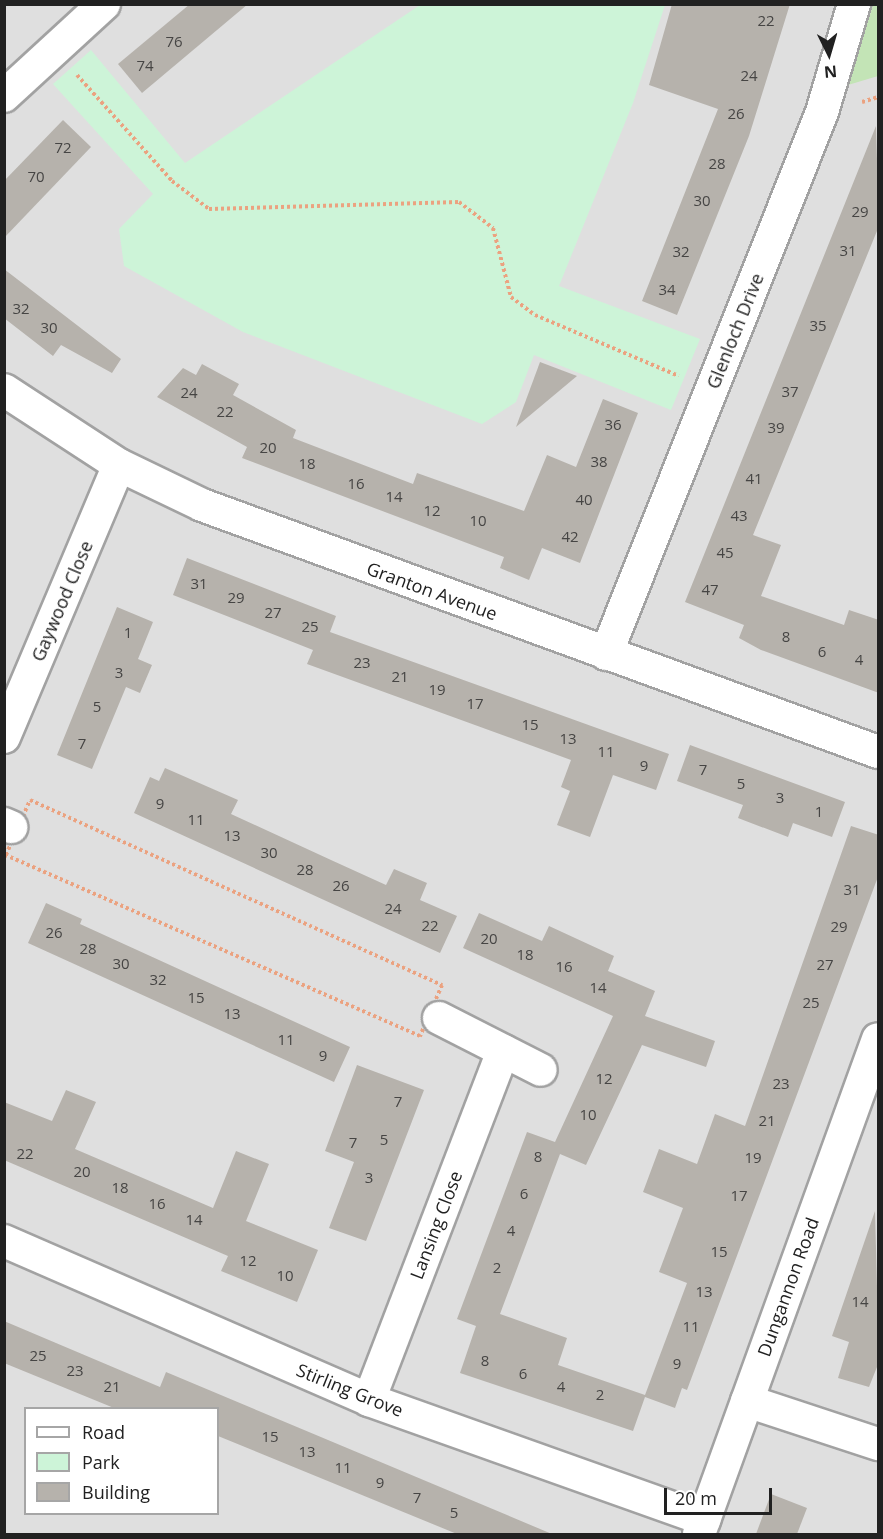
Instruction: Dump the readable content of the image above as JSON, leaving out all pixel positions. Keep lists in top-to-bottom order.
{
  "streets": {
    "street": [
      "Glenloch Drive",
      "Granton Avenue",
      "Gaywood Close",
      "Lansing Close",
      "Dungannon Road",
      "Stirling Grove"
    ]
  },
  "crossings": [
    ["Glenloch Drive", "Granton Avenue"],
    ["Granton Avenue", "Gaywood Close"],
    ["Lansing Close", "Stirling Grove"],
    ["Dungannon Road", "Stirling Grove"]
  ],
  "house_numbers": [
    "22",
    "76",
    "74",
    "24",
    "26",
    "72",
    "28",
    "70",
    "30",
    "29",
    "31",
    "32",
    "34",
    "32",
    "35",
    "30",
    "37",
    "24",
    "22",
    "36",
    "39",
    "20",
    "38",
    "18",
    "41",
    "16",
    "14",
    "40",
    "12",
    "43",
    "10",
    "42",
    "45",
    "31",
    "47",
    "29",
    "27",
    "25",
    "1",
    "8",
    "6",
    "4",
    "23",
    "3",
    "21",
    "19",
    "17",
    "5",
    "15",
    "13",
    "7",
    "11",
    "9",
    "7",
    "5",
    "3",
    "9",
    "1",
    "11",
    "13",
    "30",
    "28",
    "26",
    "31",
    "24",
    "22",
    "29",
    "26",
    "20",
    "28",
    "18",
    "30",
    "27",
    "16",
    "32",
    "14",
    "15",
    "25",
    "13",
    "11",
    "9",
    "12",
    "23",
    "7",
    "10",
    "21",
    "5",
    "7",
    "22",
    "8",
    "19",
    "20",
    "3",
    "18",
    "6",
    "17",
    "16",
    "14",
    "4",
    "15",
    "12",
    "2",
    "10",
    "13",
    "14",
    "11",
    "25",
    "8",
    "9",
    "23",
    "6",
    "21",
    "4",
    "2",
    "15",
    "13",
    "11",
    "9",
    "7",
    "5"
  ],
  "legend": ["Road", "Park", "Building"],
  "scale_bar": "20 m",
  "north": "bottom"
}
